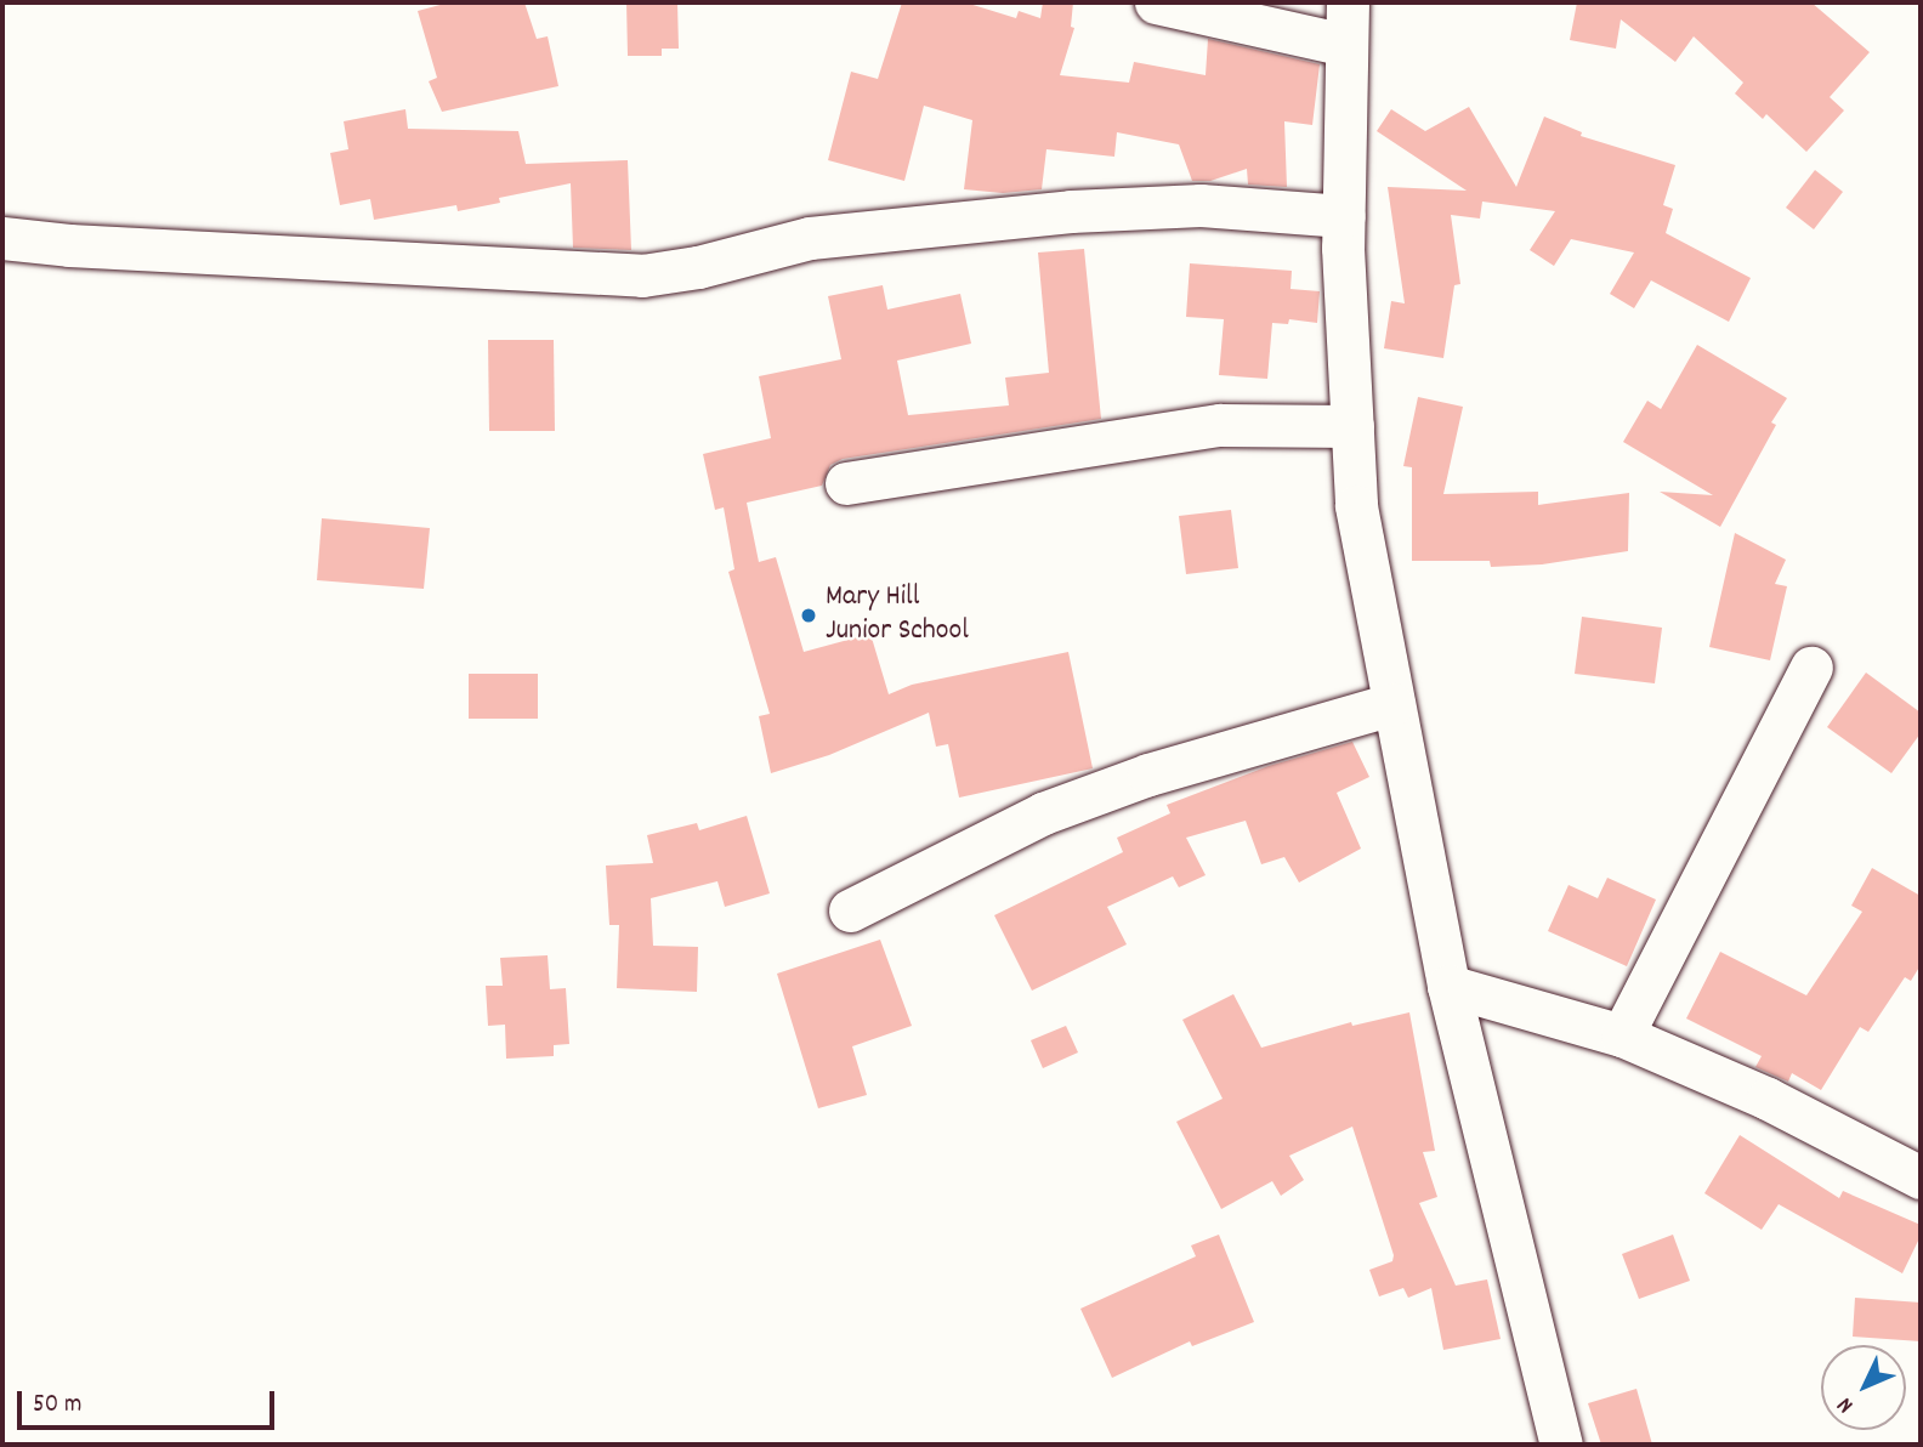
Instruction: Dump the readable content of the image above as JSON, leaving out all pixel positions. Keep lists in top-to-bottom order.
{
  "places": ["Mary Hill Junior School"],
  "scale_bar": "50 m",
  "north": "bottom left"
}
